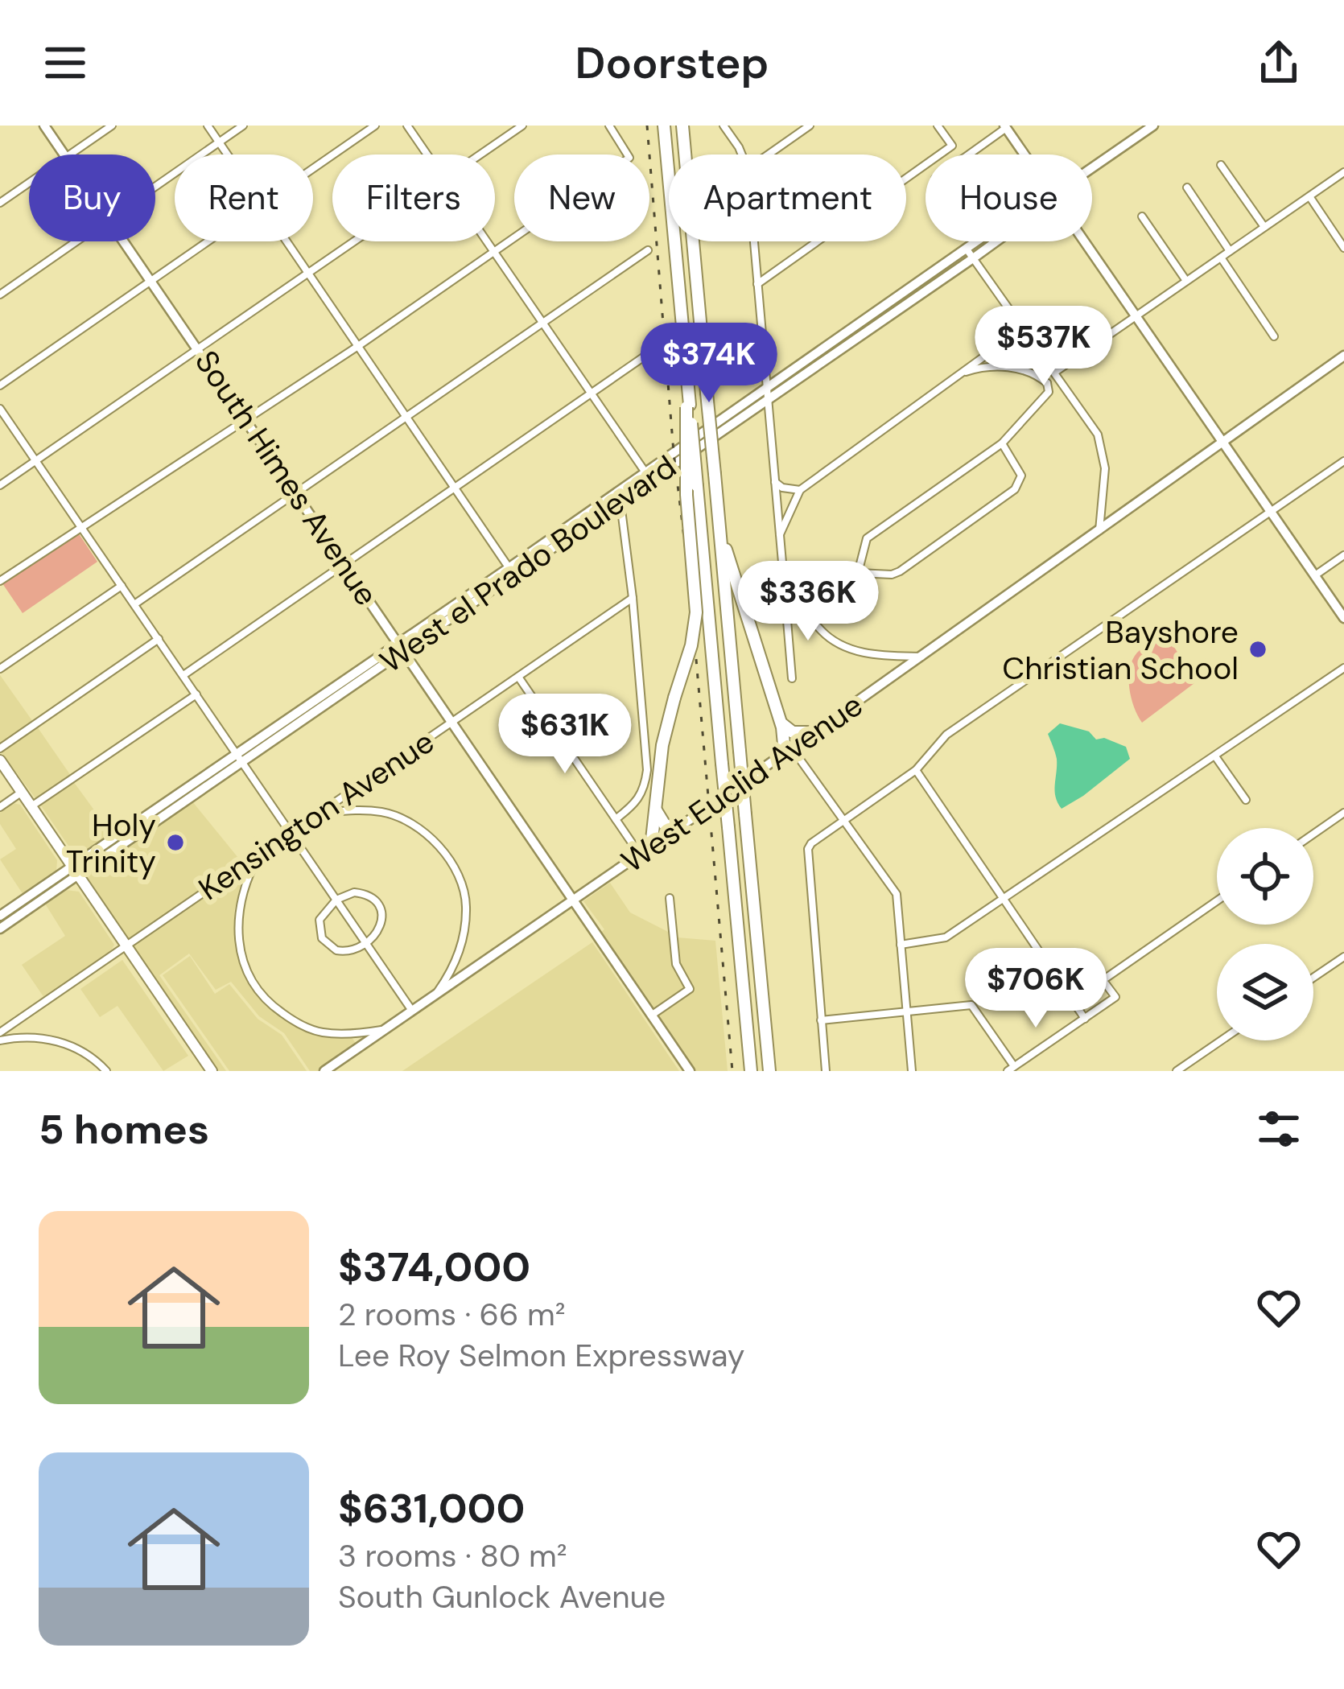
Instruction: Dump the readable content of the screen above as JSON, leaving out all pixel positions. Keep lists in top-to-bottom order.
{
  "streets": {
    "street": [
      "South Himes Avenue",
      "West el Prado Boulevard",
      "West Euclid Avenue",
      "Kensington Avenue"
    ]
  },
  "crossings": [
    ["South Himes Avenue", "West el Prado Boulevard"],
    ["South Himes Avenue", "West Euclid Avenue"],
    ["South Himes Avenue", "Kensington Avenue"]
  ],
  "places": ["Bayshore Christian School", "Holy Trinity"],
  "page": {
    "header": "Doorstep",
    "chip": [
      "Buy",
      "Rent",
      "Filters",
      "New",
      "Apartment",
      "House"
    ],
    "price": [
      "$537K",
      "$374K",
      "$336K",
      "$631K",
      "$706K"
    ],
    "heading": "5 homes",
    "list": [
      {
        "name": "$374,000",
        "note": "2 rooms · 66 m² · Lee Roy Selmon Expressway"
      },
      {
        "name": "$631,000",
        "note": "3 rooms · 80 m² · South Gunlock Avenue"
      }
    ]
  }
}
